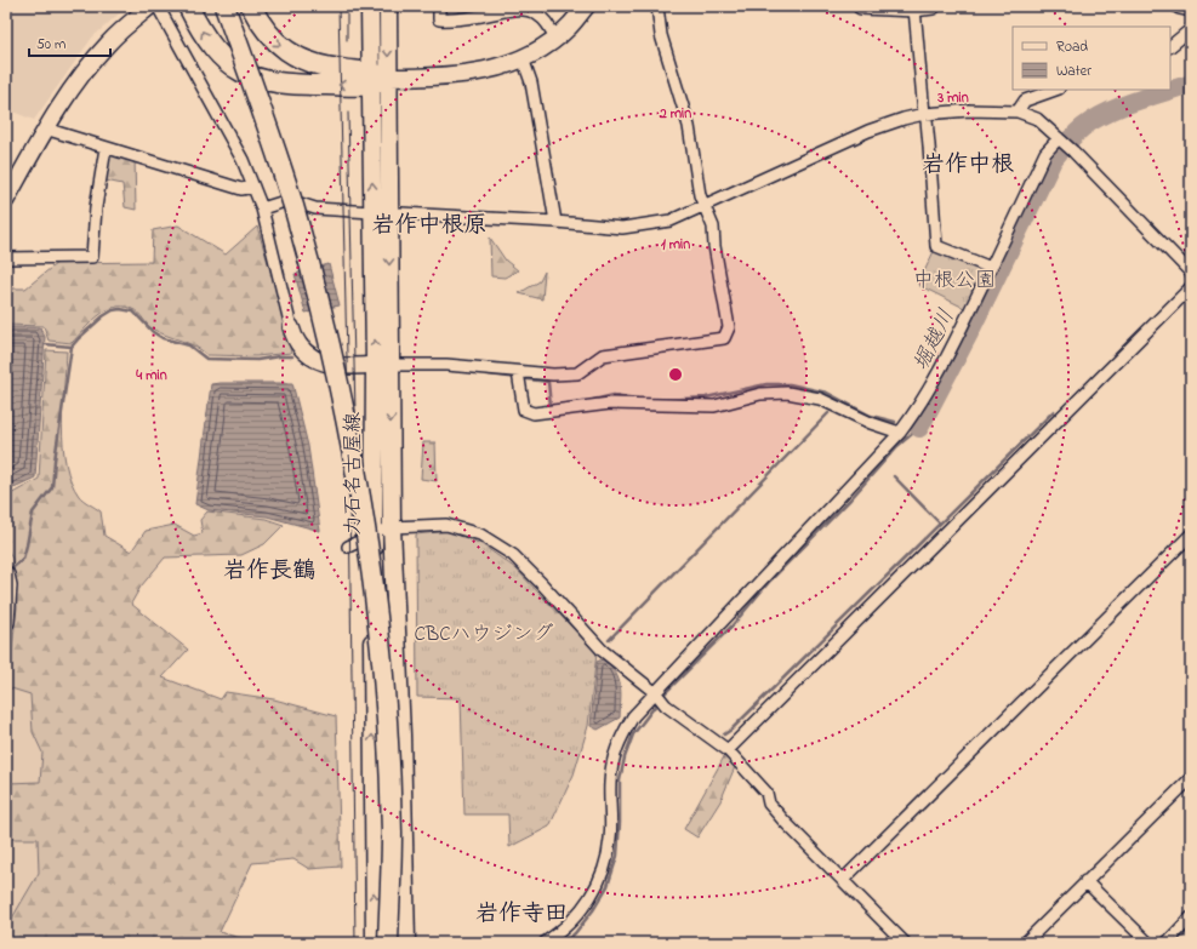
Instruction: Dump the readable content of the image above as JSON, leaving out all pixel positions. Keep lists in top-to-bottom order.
{
  "streets": {
    "main road": ["力石名古屋線"]
  },
  "districts": [
    "岩作中根",
    "岩作中根原",
    "岩作長鶴",
    "岩作寺田"
  ],
  "water": ["堀越川"],
  "parks": ["中根公園", "CBCハウジング"],
  "legend": ["Road", "Water"],
  "scale_bar": "50 m",
  "rings": [
    "3 min",
    "2 min",
    "1 min",
    "4 min"
  ]
}
